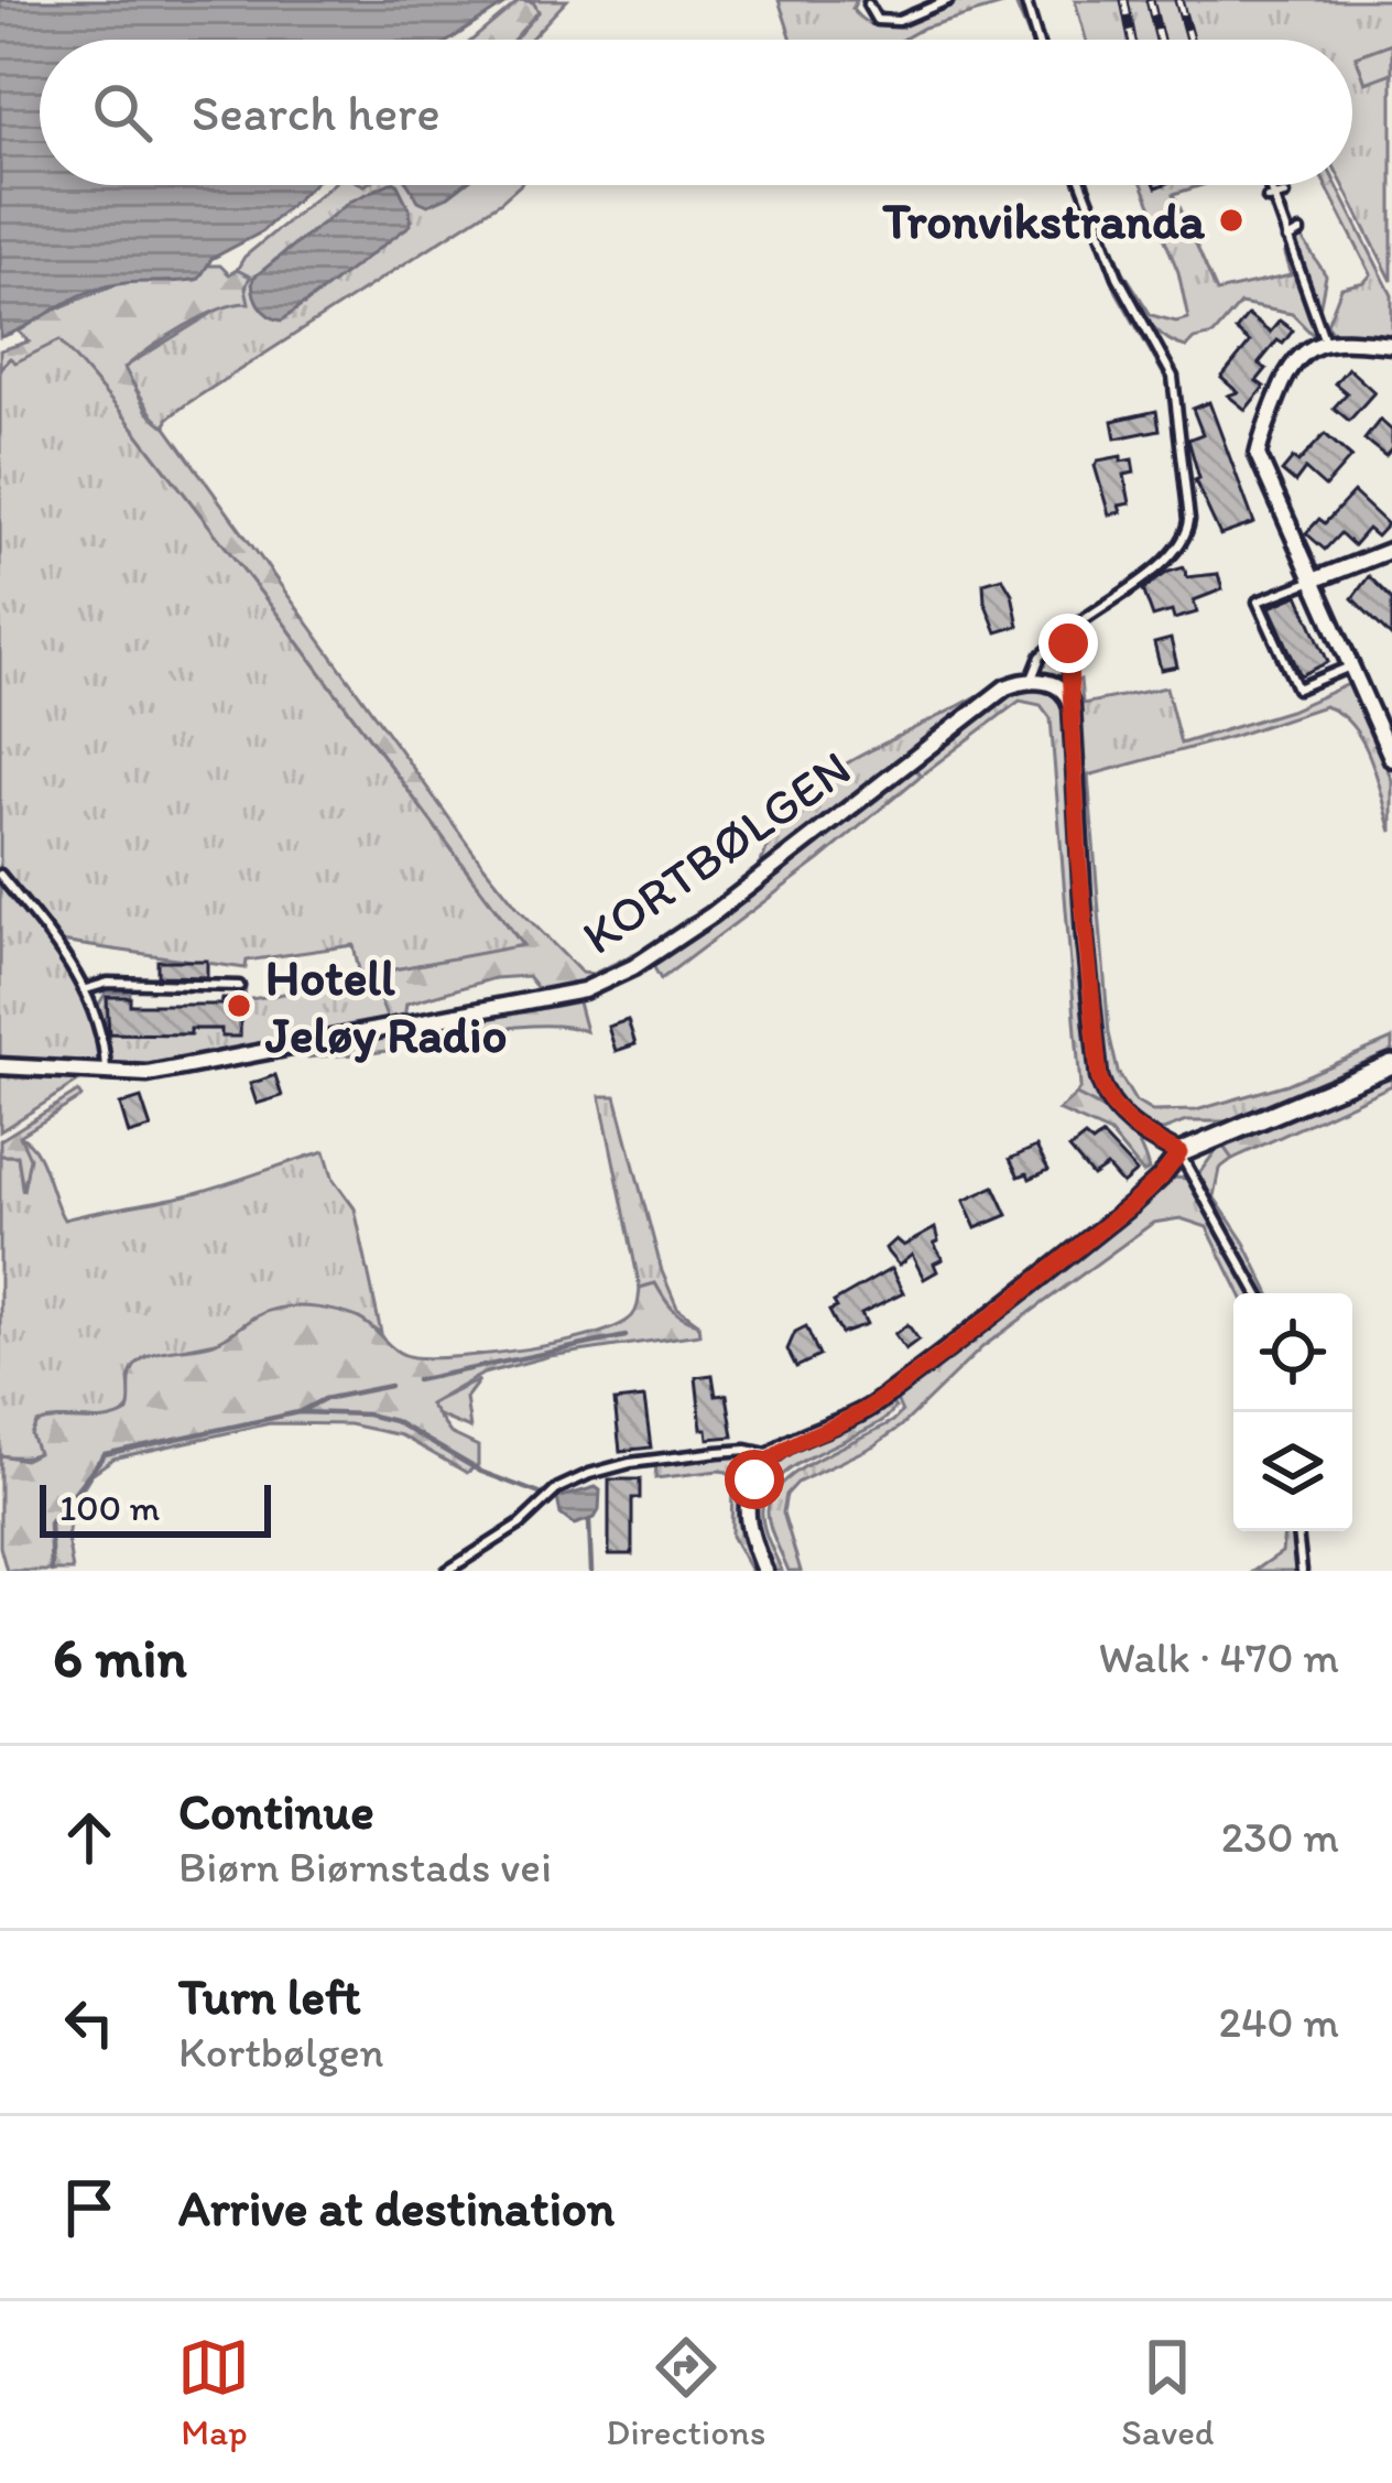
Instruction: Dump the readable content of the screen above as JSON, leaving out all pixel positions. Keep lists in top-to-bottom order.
{
  "streets": {
    "street": ["KORTBØLGEN"]
  },
  "places": ["Tronvikstranda", "Hotell Jeløy Radio"],
  "scale_bar": "100 m",
  "page": {
    "search": "Search here",
    "scale": "100 m",
    "heading": ["6 min", "Walk · 470 m"],
    "list": [
      ["Continue", "Biørn Biørnstads vei", "230 m"],
      ["Turn left", "Kortbølgen", "240 m"],
      "Arrive at destination"
    ],
    "nav": ["Map", "Directions", "Saved"]
  }
}
